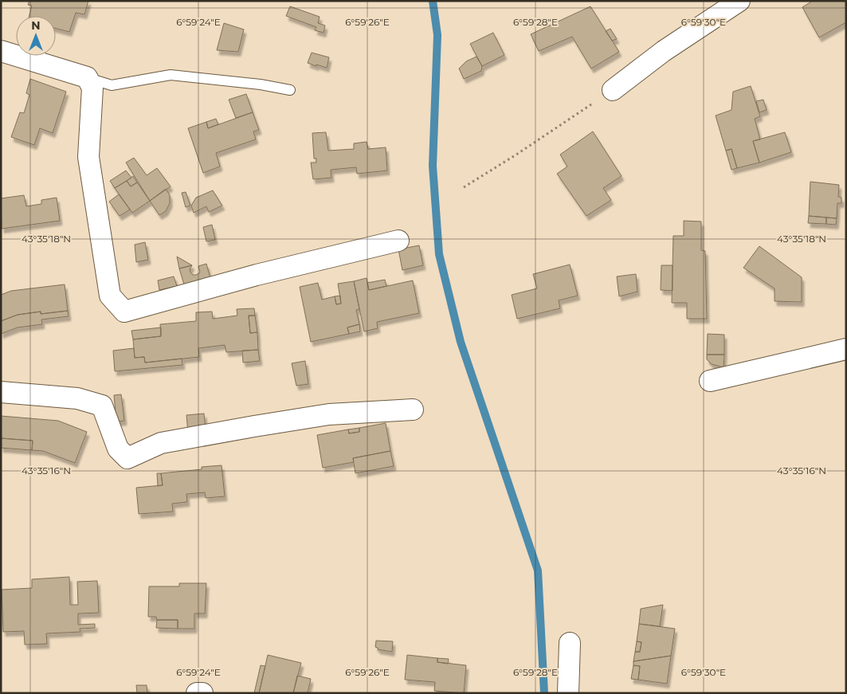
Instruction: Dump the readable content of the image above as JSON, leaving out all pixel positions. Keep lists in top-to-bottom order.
{
  "north": "top",
  "coordinates": [
    "6°59'24\"E",
    "6°59'26\"E",
    "6°59'28\"E",
    "6°59'30\"E",
    "43°35'18\"N",
    "43°35'16\"N"
  ]
}
